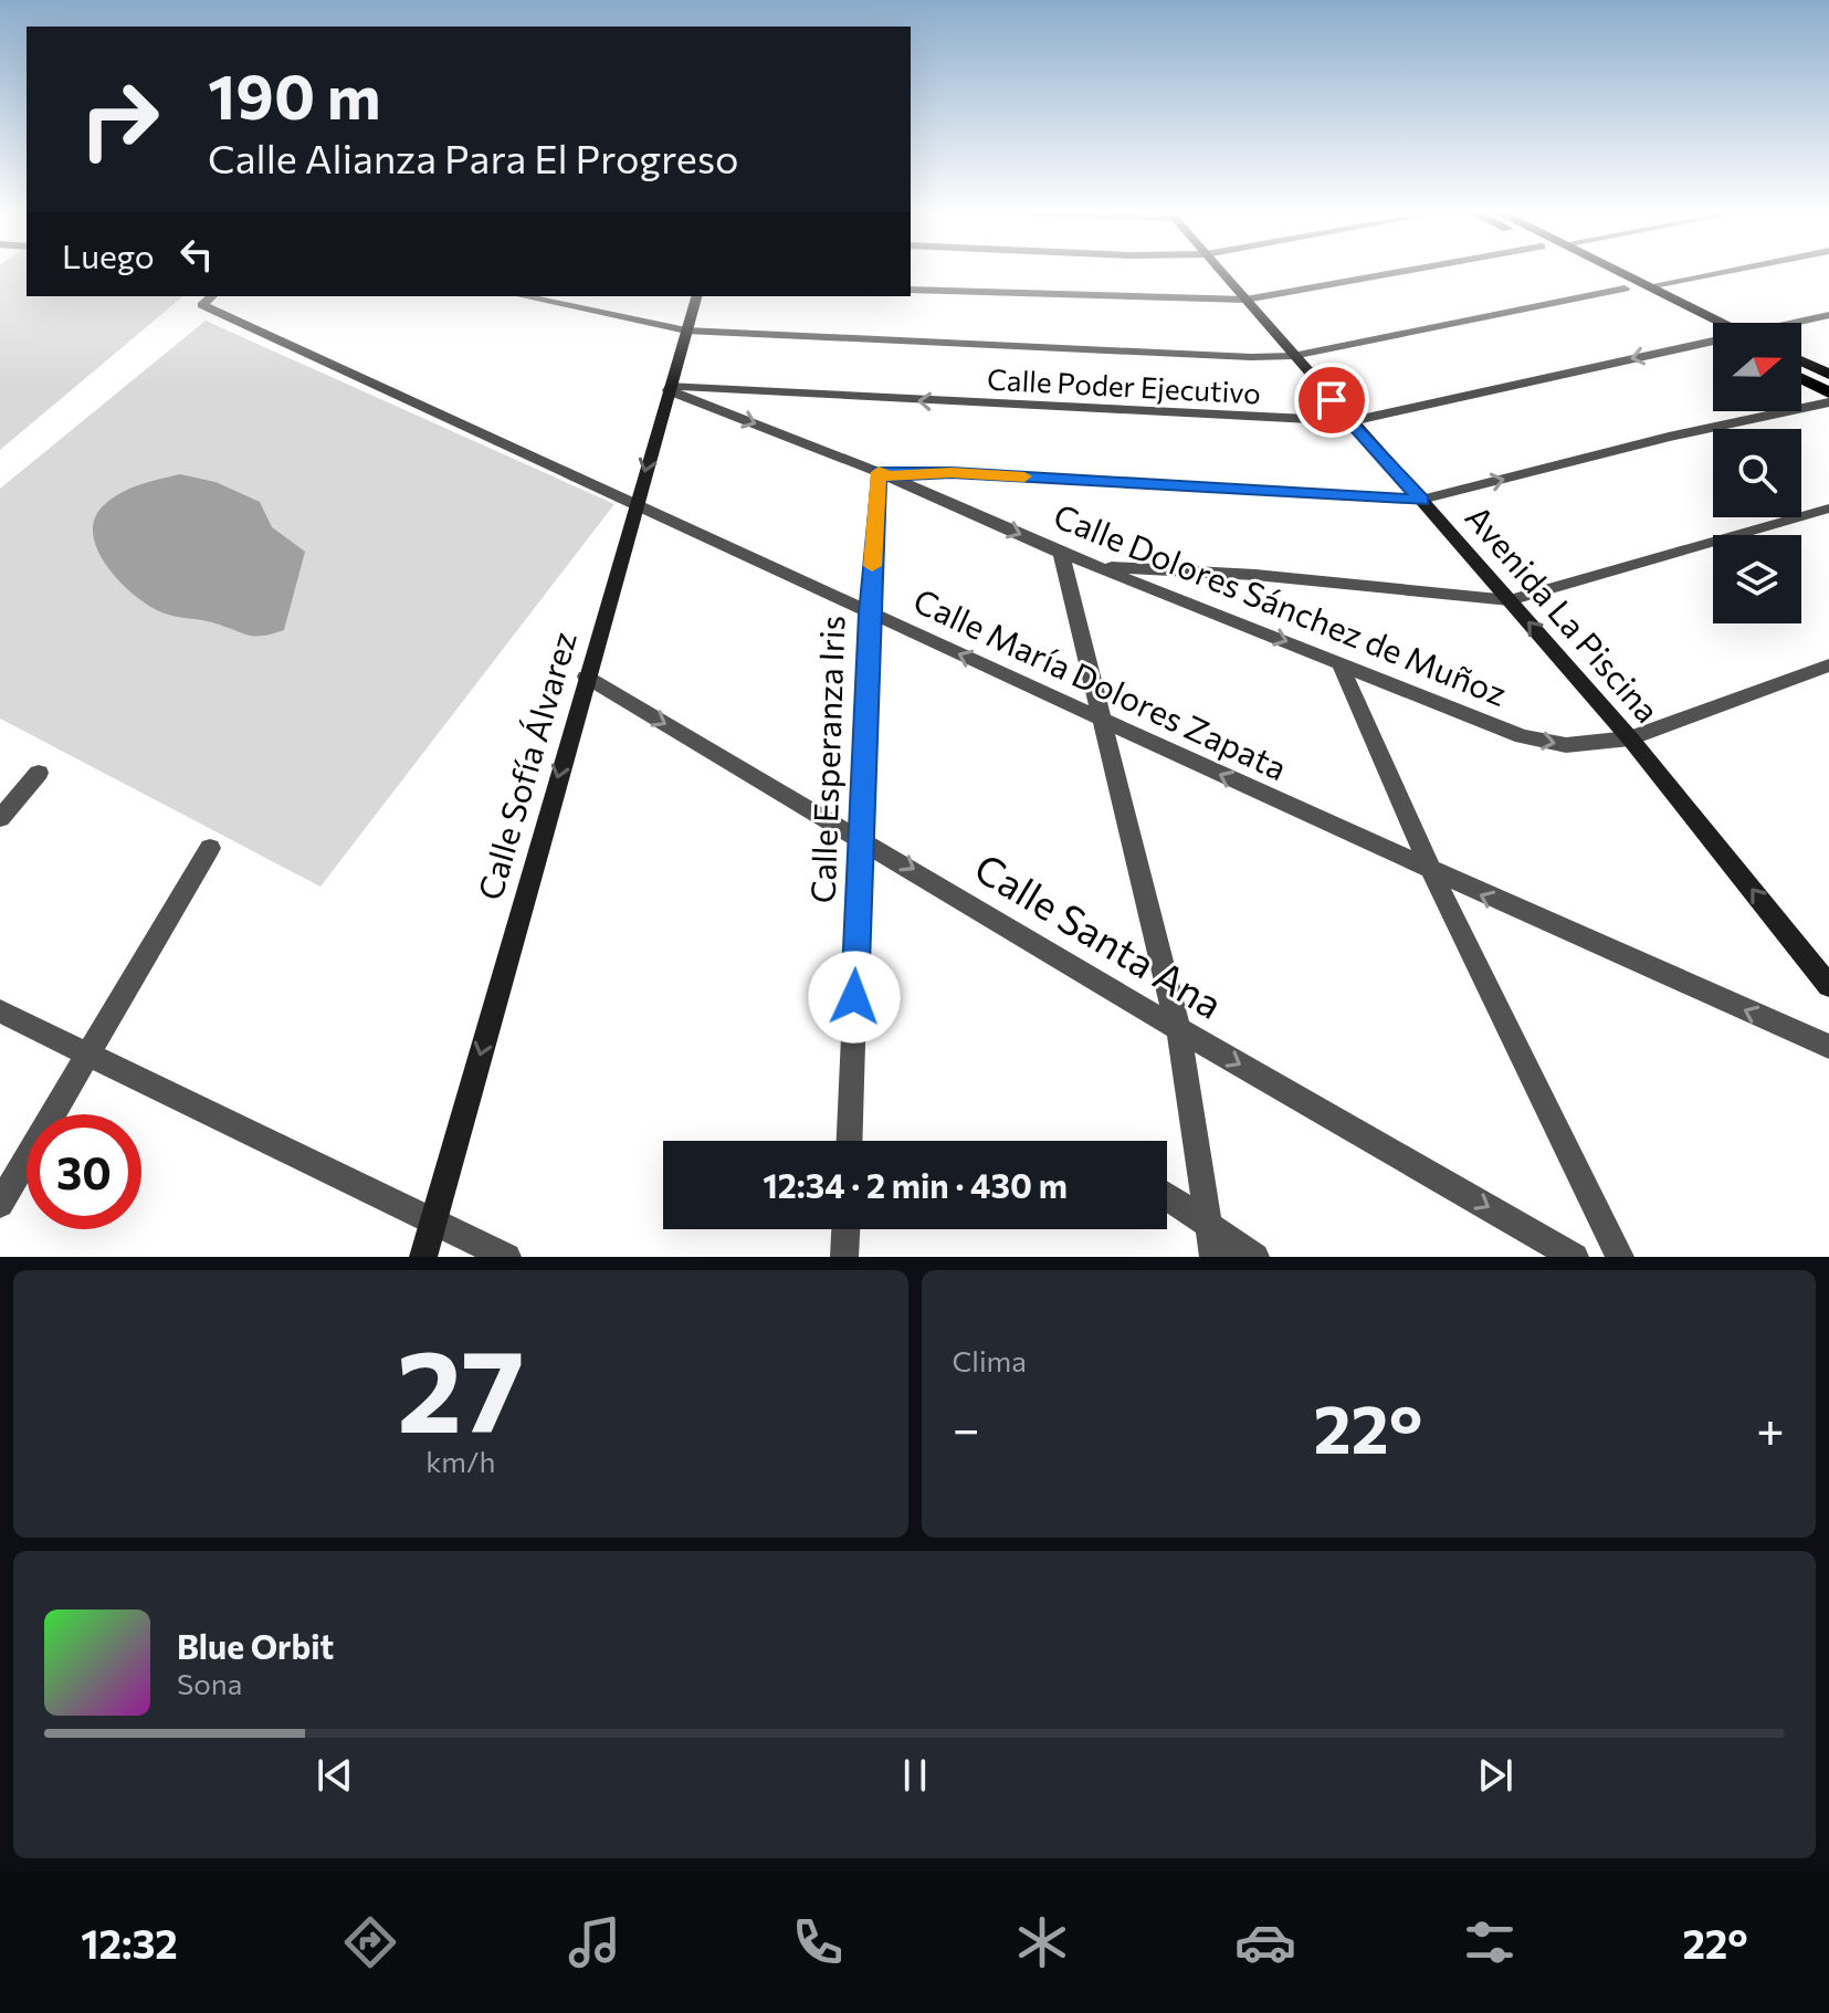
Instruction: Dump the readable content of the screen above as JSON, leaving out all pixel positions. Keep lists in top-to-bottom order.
{
  "streets": {
    "street": [
      "Calle Poder Ejecutivo",
      "Calle Dolores Sánchez de Muñoz",
      "Avenida La Piscina",
      "Calle María Dolores Zapata",
      "Calle Esperanza Iris",
      "Calle Sofía Álvarez",
      "Calle Santa Ana"
    ]
  },
  "crossings": [
    ["Calle Poder Ejecutivo", "Calle Dolores Sánchez de Muñoz"],
    ["Calle Poder Ejecutivo", "Avenida La Piscina"],
    ["Calle Poder Ejecutivo", "Calle Sofía Álvarez"],
    ["Calle Dolores Sánchez de Muñoz", "Avenida La Piscina"],
    ["Calle Dolores Sánchez de Muñoz", "Calle Esperanza Iris"],
    ["Calle Dolores Sánchez de Muñoz", "Calle Sofía Álvarez"],
    ["Calle María Dolores Zapata", "Calle Esperanza Iris"],
    ["Calle María Dolores Zapata", "Calle Sofía Álvarez"],
    ["Calle Esperanza Iris", "Calle Santa Ana"],
    ["Calle Sofía Álvarez", "Calle Santa Ana"]
  ],
  "one_way": [
    "Avenida La Piscina",
    "Calle María Dolores Zapata",
    "Calle Sofía Álvarez",
    "Calle Santa Ana"
  ],
  "north": "right",
  "page": {
    "turn": ["190 m", "Calle Alianza Para El Progreso"],
    "then": "Luego",
    "limit": "30",
    "trip": "12:34 · 2 min · 430 m",
    "tile": [
      ["27", "km/h"],
      "Clima"
    ],
    "heat": ["−", "22°", "+"],
    "song": ["Blue Orbit", "Sona"],
    "tabs": ["12:32", "22°"]
  }
}
